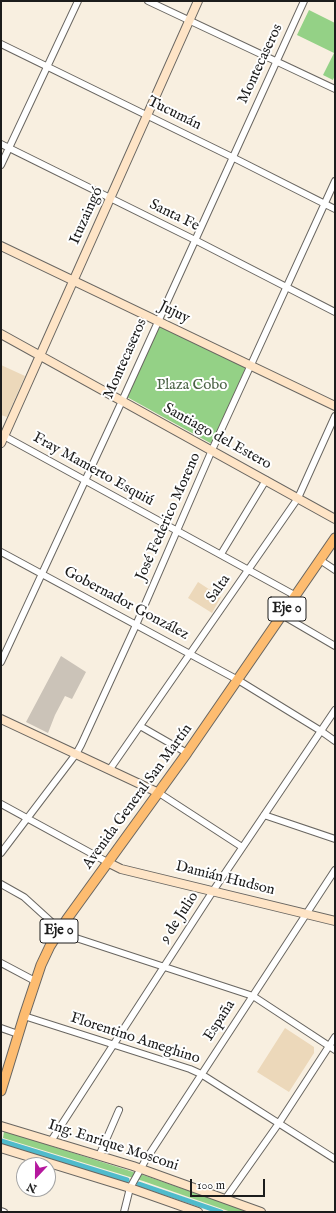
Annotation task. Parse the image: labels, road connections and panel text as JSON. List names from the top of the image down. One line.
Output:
{"streets":{"main road":["Eje 0","Avenida General San Martín"],"street":["Montecaseros","Tucumán","Ituzaingó","Santa Fe","Jujuy","Santiago del Estero","Fray Mamerto Esquiú","José Federico Moreno","Salta","Gobernador González","Damián Hudson","9 de Julio","España","Florentino Ameghino","Ing. Enrique Mosconi"]},"crossings":[["Montecaseros","Tucumán"],["Montecaseros","Santa Fe"],["Montecaseros","Jujuy"],["Montecaseros","Santiago del Estero"],["Montecaseros","Fray Mamerto Esquiú"],["Montecaseros","Gobernador González"],["Tucumán","Ituzaingó"],["Tucumán","José Federico Moreno"],["Ituzaingó","Santa Fe"],["Ituzaingó","Jujuy"],["Ituzaingó","Santiago del Estero"],["Ituzaingó","Fray Mamerto Esquiú"],["Santa Fe","José Federico Moreno"],["Jujuy","José Federico Moreno"],["Santiago del Estero","José Federico Moreno"],["Santiago del Estero","Salta"],["Fray Mamerto Esquiú","José Federico Moreno"],["Fray Mamerto Esquiú","Salta"],["Fray Mamerto Esquiú","Avenida General San Martín"],["José Federico Moreno","Gobernador González"],["Salta","Gobernador González"],["Gobernador González","Avenida General San Martín"],["Gobernador González","9 de Julio"],["Avenida General San Martín","Damián Hudson"],["Avenida General San Martín","Florentino Ameghino"],["Damián Hudson","9 de Julio"],["Damián Hudson","España"],["9 de Julio","Florentino Ameghino"],["9 de Julio","Ing. Enrique Mosconi"],["España","Florentino Ameghino"],["España","Ing. Enrique Mosconi"]],"parks":["Plaza Cobo"],"scale_bar":"100 m","north":"bottom"}
